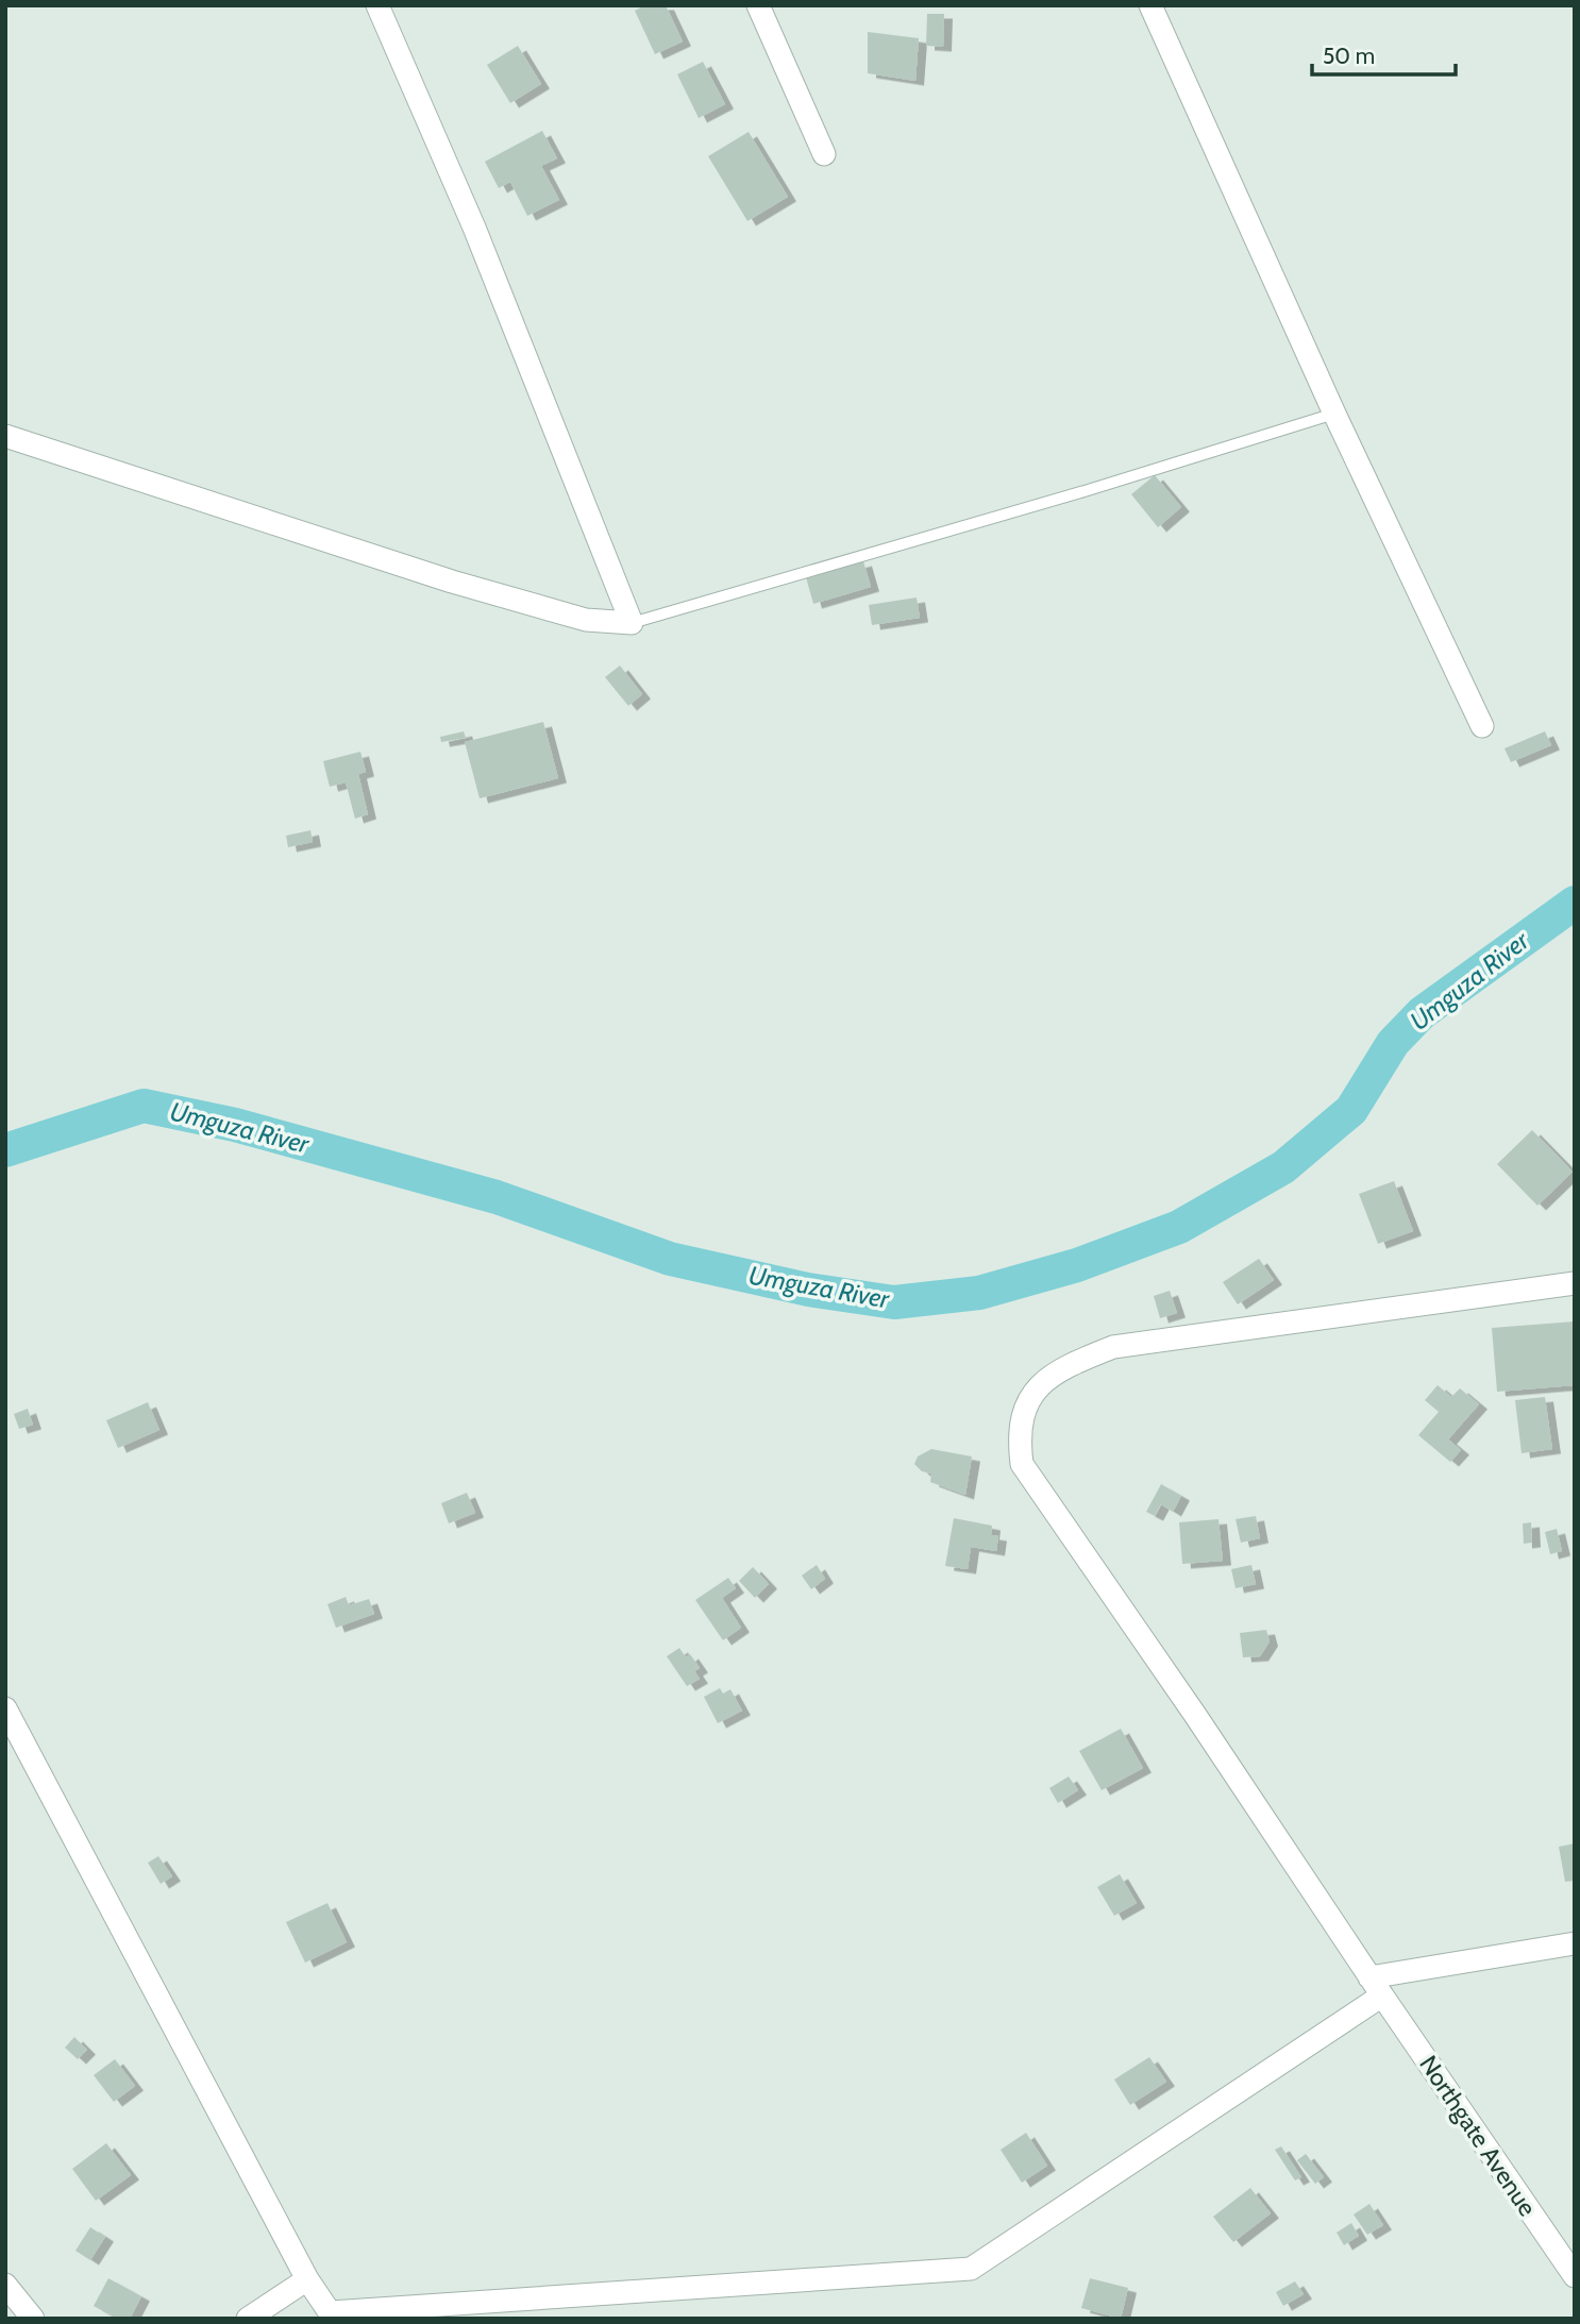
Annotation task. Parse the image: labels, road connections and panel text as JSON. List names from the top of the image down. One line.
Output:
{"streets":{"street":["Northgate Avenue"]},"water":["Umguza River"],"scale_bar":"50 m"}
